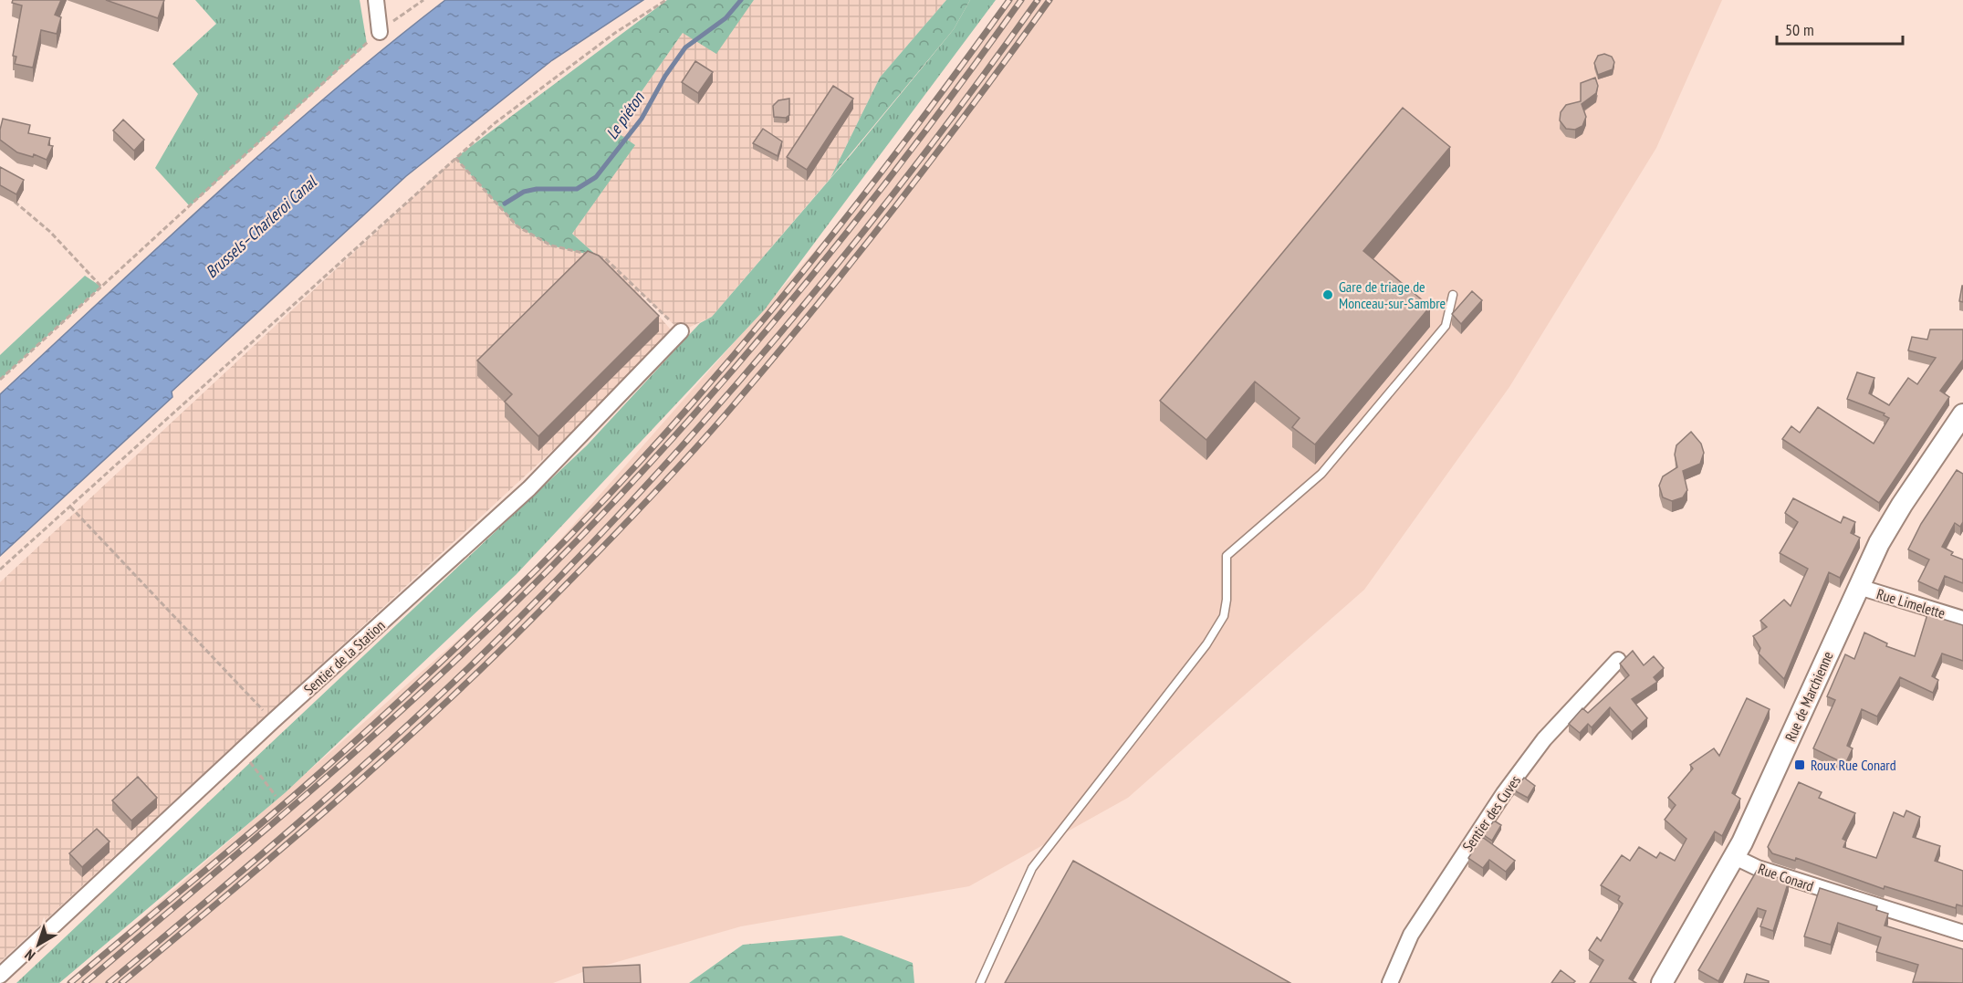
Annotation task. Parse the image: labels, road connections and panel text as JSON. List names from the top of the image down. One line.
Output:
{"streets":{"main road":["Rue de Marchienne"],"street":["Rue Limelette","Sentier de la Station","Sentier des Cuves","Rue Conard"]},"crossings":[["Rue Limelette","Rue de Marchienne"],["Rue de Marchienne","Rue Conard"]],"water":["Le piéton","Brussels–Charleroi Canal"],"places":{"other":["Gare de triage de Monceau-sur-Sambre"],"transit":["Roux Rue Conard"]},"scale_bar":"50 m","north":"bottom left"}
